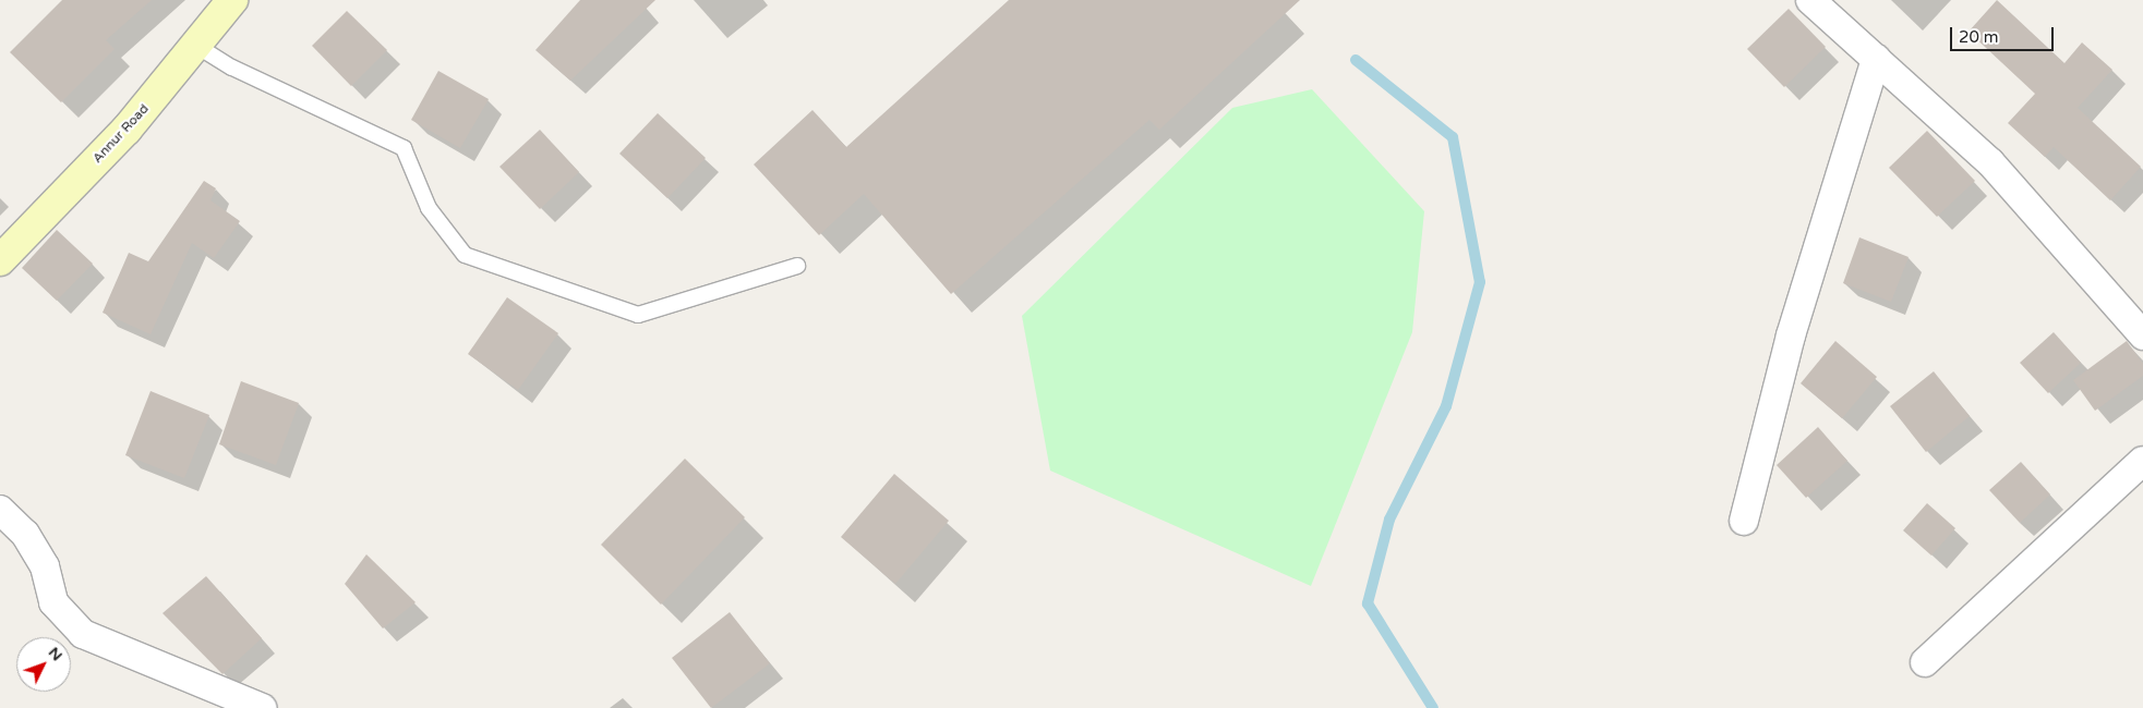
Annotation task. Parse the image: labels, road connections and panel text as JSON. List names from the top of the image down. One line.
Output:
{"streets":{"main road":["Annur Road"]},"scale_bar":"20 m","north":"top right"}
